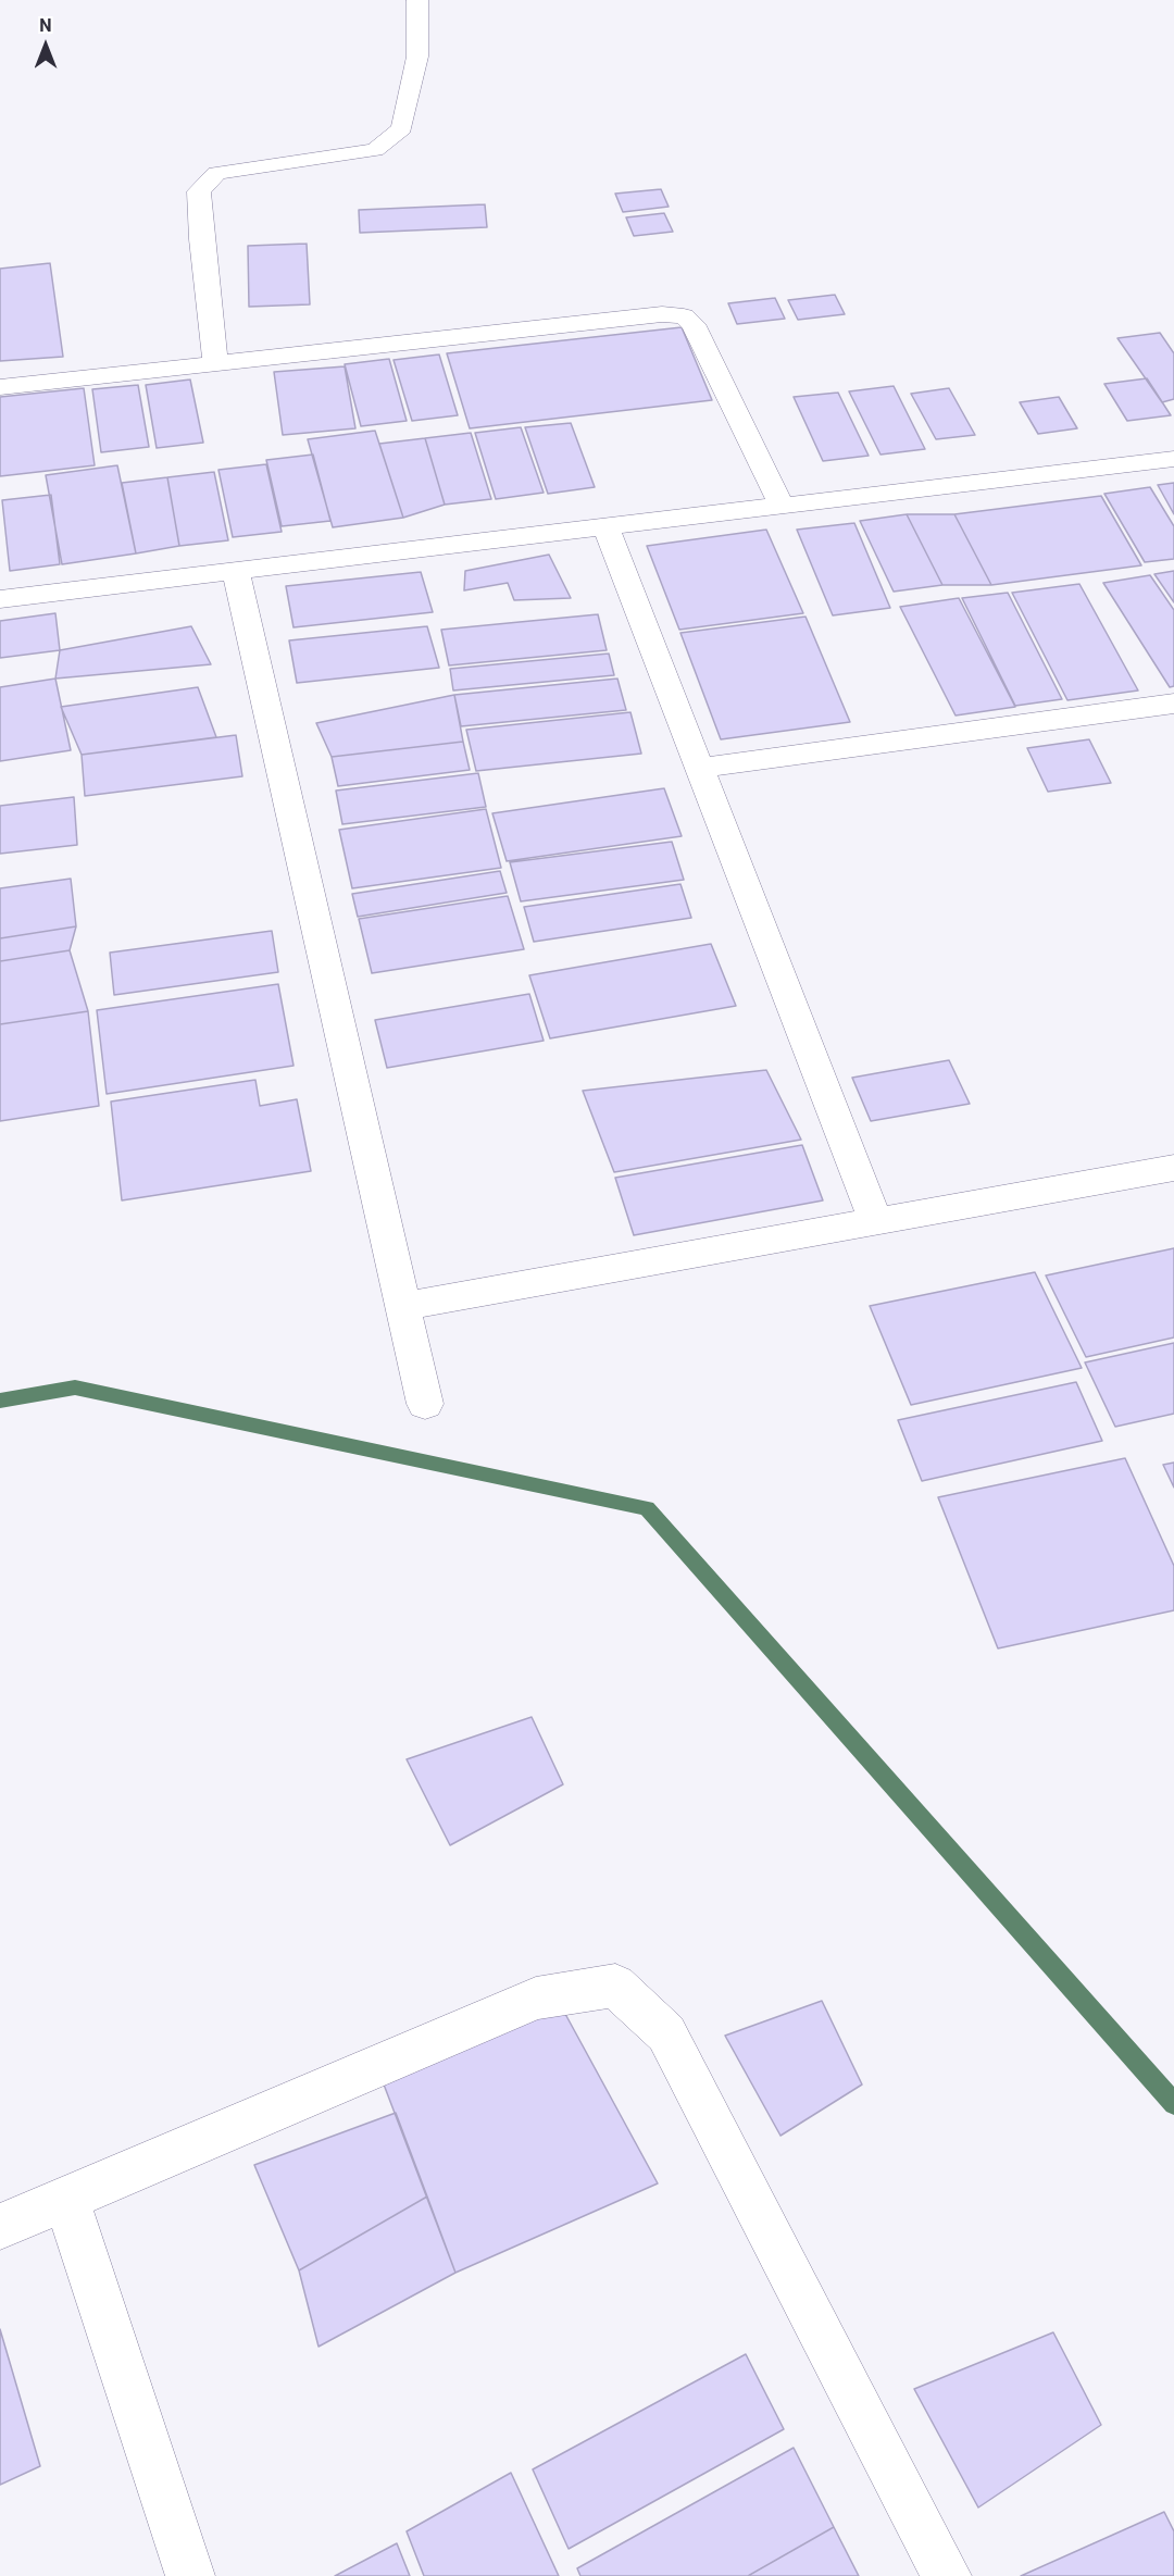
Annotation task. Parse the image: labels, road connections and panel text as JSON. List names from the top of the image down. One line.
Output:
{"north":"top"}
